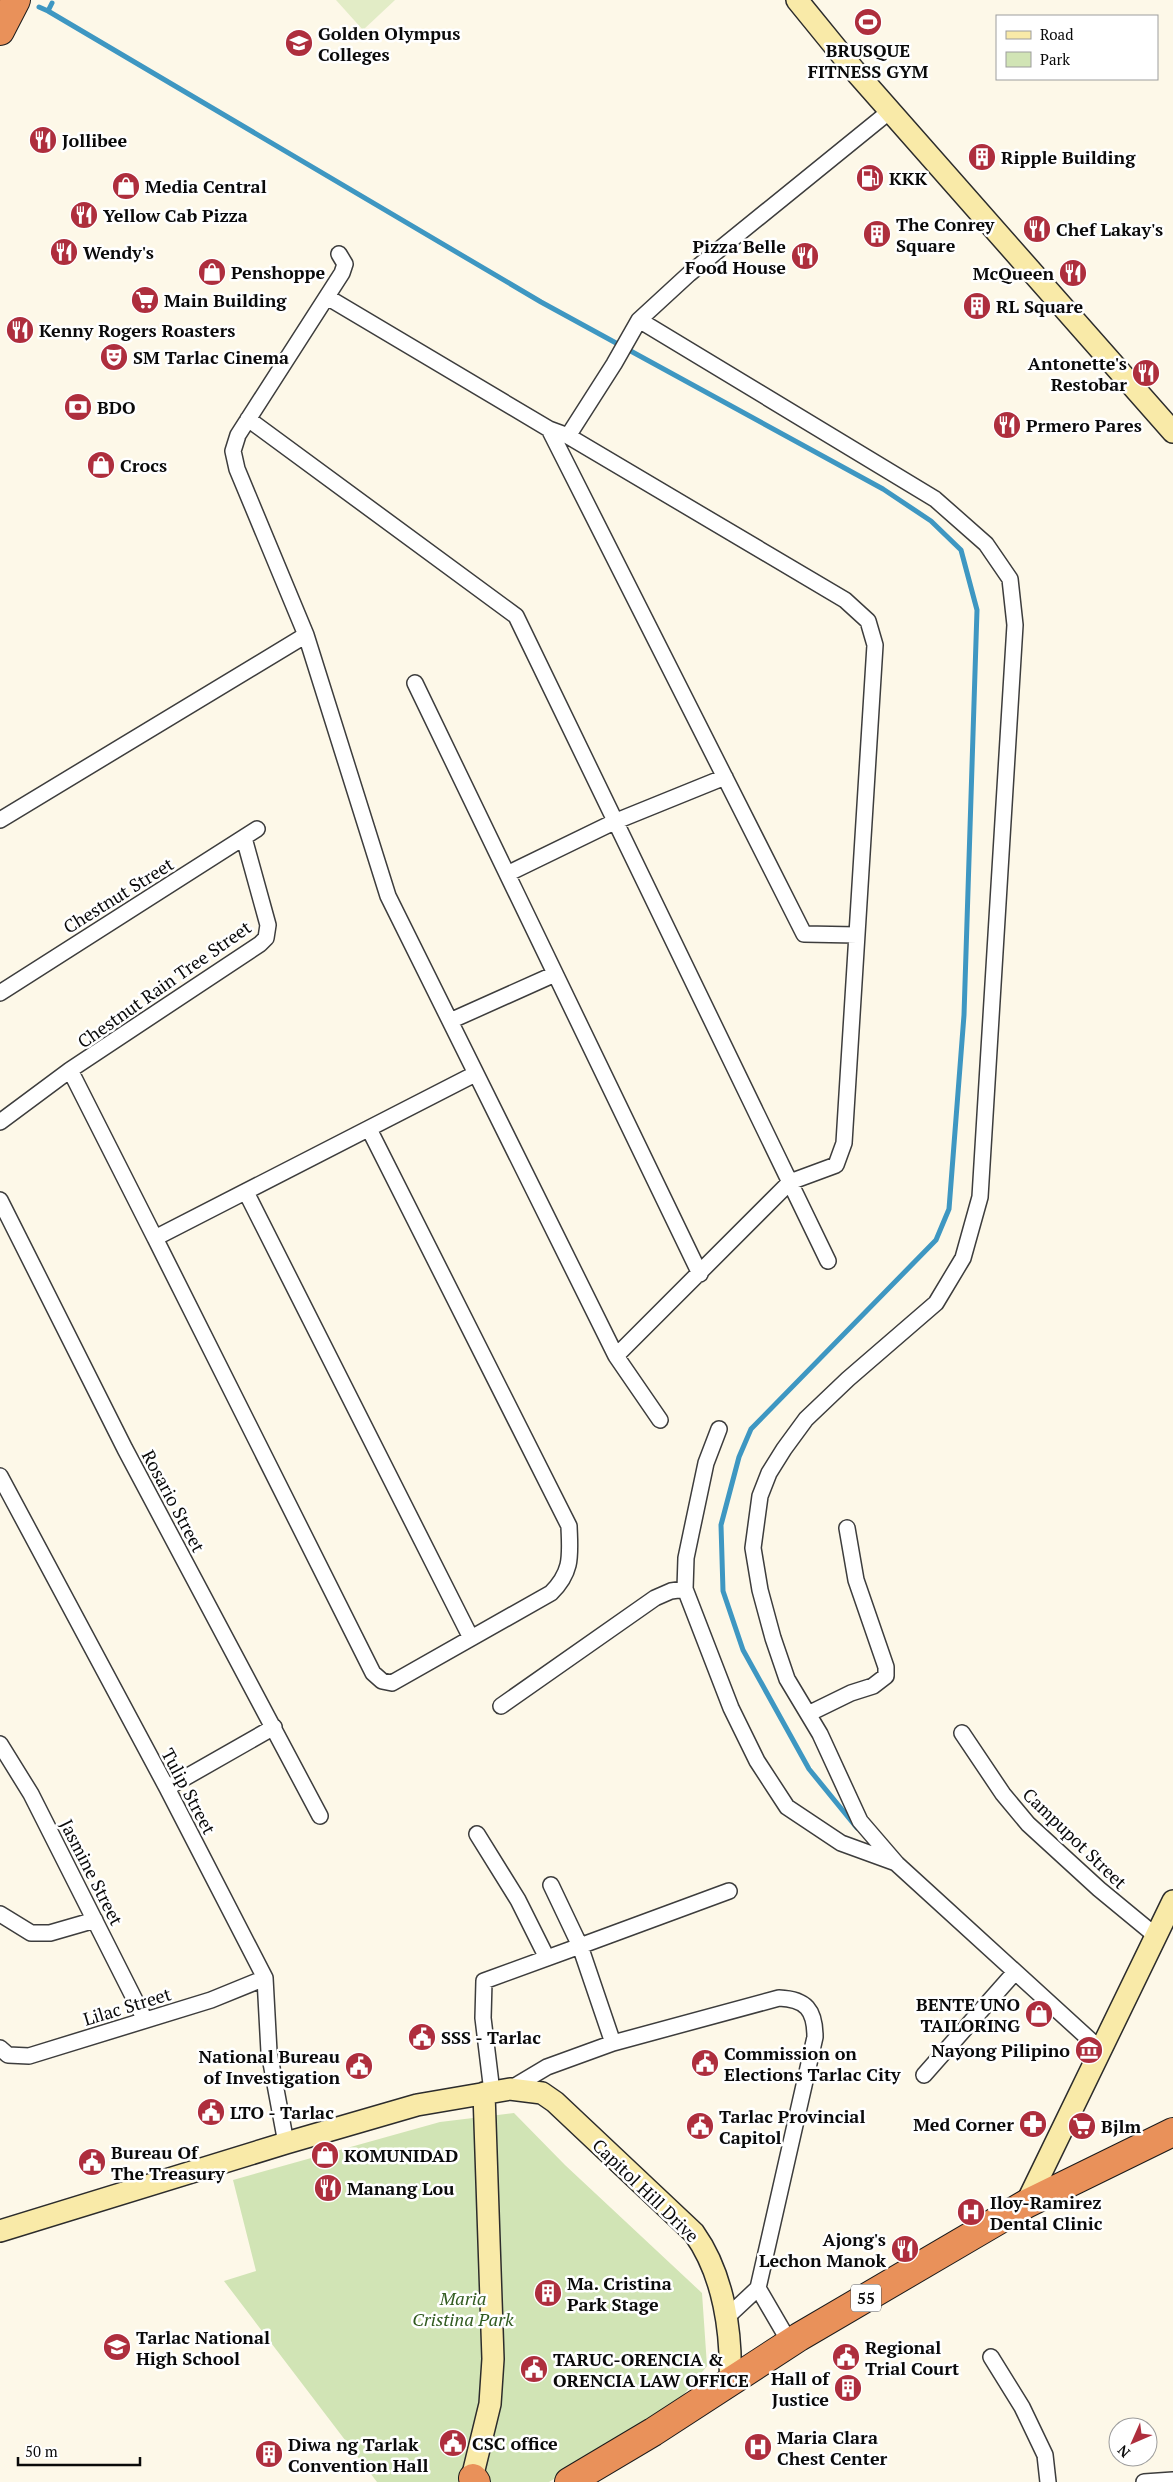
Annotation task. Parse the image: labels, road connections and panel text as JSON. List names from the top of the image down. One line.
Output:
{"streets":{"highway":["55"],"street":["Chestnut Street","Chestnut Rain Tree Street","Rosario Street","Tulip Street","Campupot Street","Jasmine Street","Lilac Street","Capitol Hill Drive"]},"crossings":[["Chestnut Street","Chestnut Rain Tree Street"],["Tulip Street","Lilac Street"],["Tulip Street","Capitol Hill Drive"],["Jasmine Street","Lilac Street"],["Capitol Hill Drive","55"]],"parks":["Maria Cristina Park"],"places":{"sports":["BRUSQUE FITNESS GYM"],"school or university":["Golden Olympus Colleges","Tarlac National High School"],"restaurant":["Jollibee","Yellow Cab Pizza","Chef Lakay's","Wendy's","Pizza Belle Food House","McQueen","Kenny Rogers Roasters","Antonette's Restobar","Prmero Pares","Manang Lou","Ajong's Lechon Manok"],"building":["Ripple Building","The Conrey Square","RL Square","Ma. Cristina Park Stage","Hall of Justice","Diwa ng Tarlak Convention Hall"],"fuel station":["KKK"],"shop":["Media Central","Penshoppe","Crocs","BENTE UNO TAILORING","KOMUNIDAD"],"supermarket":["Main Building","Bjlm"],"theatre":["SM Tarlac Cinema"],"bank":["BDO"],"public building":["SSS - Tarlac","Commission on Elections Tarlac City","National Bureau of Investigation","LTO - Tarlac","Tarlac Provincial Capitol","Bureau Of The Treasury","Regional Trial Court","TARUC-ORENCIA & ORENCIA LAW OFFICE","CSC office"],"museum":["Nayong Pilipino"],"pharmacy":["Med Corner"],"hospital":["Iloy-Ramirez Dental Clinic","Maria Clara Chest Center"]},"legend":["Road","Park"],"scale_bar":"50 m","north":"bottom left"}
